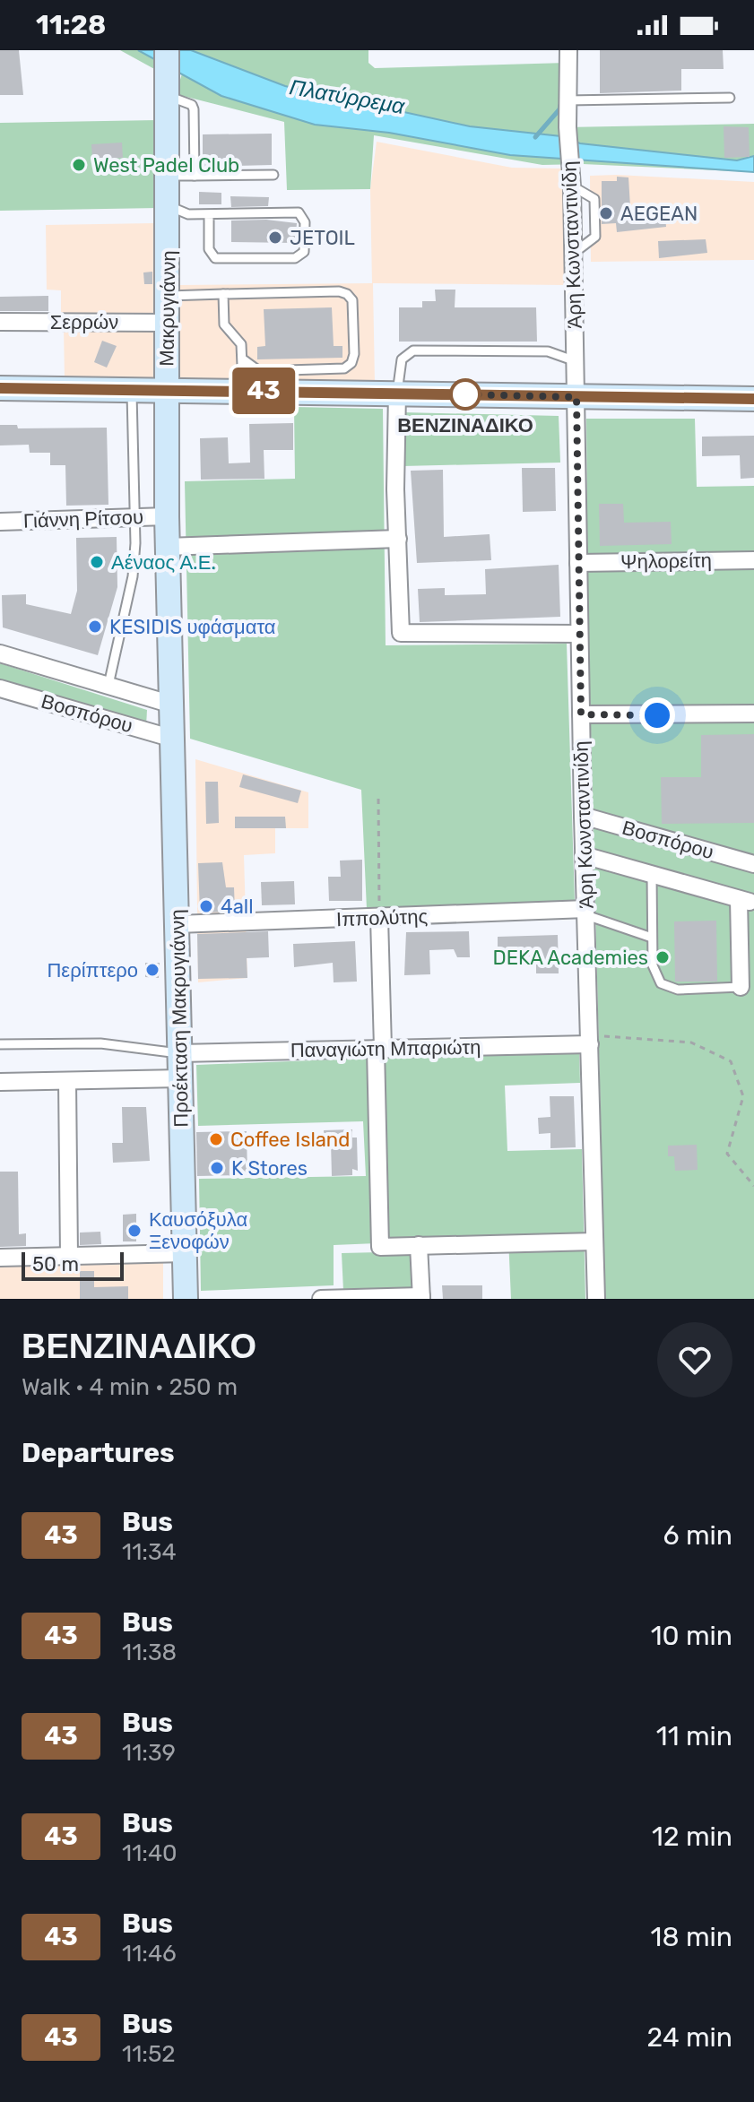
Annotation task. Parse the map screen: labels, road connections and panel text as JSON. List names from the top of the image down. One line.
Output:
{"streets":{"main road":["Μακρυγιάννη","Προέκταση Μακρυγιάννη"],"street":["Άρη Κωνσταντινίδη","Σερρών","Γιάννη Ρίτσου","Ψηλορείτη","Βοσπόρου","Ιππολύτης","Παναγιώτη Μπαριώτη"]},"crossings":[["Άρη Κωνσταντινίδη","Ψηλορείτη"],["Άρη Κωνσταντινίδη","Βοσπόρου"],["Άρη Κωνσταντινίδη","Ιππολύτης"],["Άρη Κωνσταντινίδη","Παναγιώτη Μπαριώτη"],["Μακρυγιάννη","Σερρών"],["Μακρυγιάννη","Γιάννη Ρίτσου"],["Μακρυγιάννη","Βοσπόρου"],["Μακρυγιάννη","Προέκταση Μακρυγιάννη"],["Βοσπόρου","Προέκταση Μακρυγιάννη"],["Ιππολύτης","Προέκταση Μακρυγιάννη"],["Προέκταση Μακρυγιάννη","Παναγιώτη Μπαριώτη"]],"water":["Πλατύρρεμα"],"places":["West Padel Club","AEGEAN","JETOIL","ΒΕΝΖΙΝΑΔΙΚΟ","Αέναος Α.Ε.","KESIDIS υφάσματα","4all","DEKA Academies","Περίπτερο","Coffee Island","K Stores","Καυσόξυλα Ξενοφών"],"lines":["bus line 43"],"scale_bar":"50 m","page":{"status":"11:28","on_map":"43","scale":"50 m","heading":[["ΒΕΝΖΙΝΑΔΙΚΟ","Walk · 4 min · 250 m"],"Departures"],"list":[{"mark":"43","name":"Bus","note":"11:34","value":"6 min"},{"mark":"43","name":"Bus","note":"11:38","value":"10 min"},{"mark":"43","name":"Bus","note":"11:39","value":"11 min"},{"mark":"43","name":"Bus","note":"11:40","value":"12 min"},{"mark":"43","name":"Bus","note":"11:46","value":"18 min"},{"mark":"43","name":"Bus","note":"11:52","value":"24 min"}]}}
